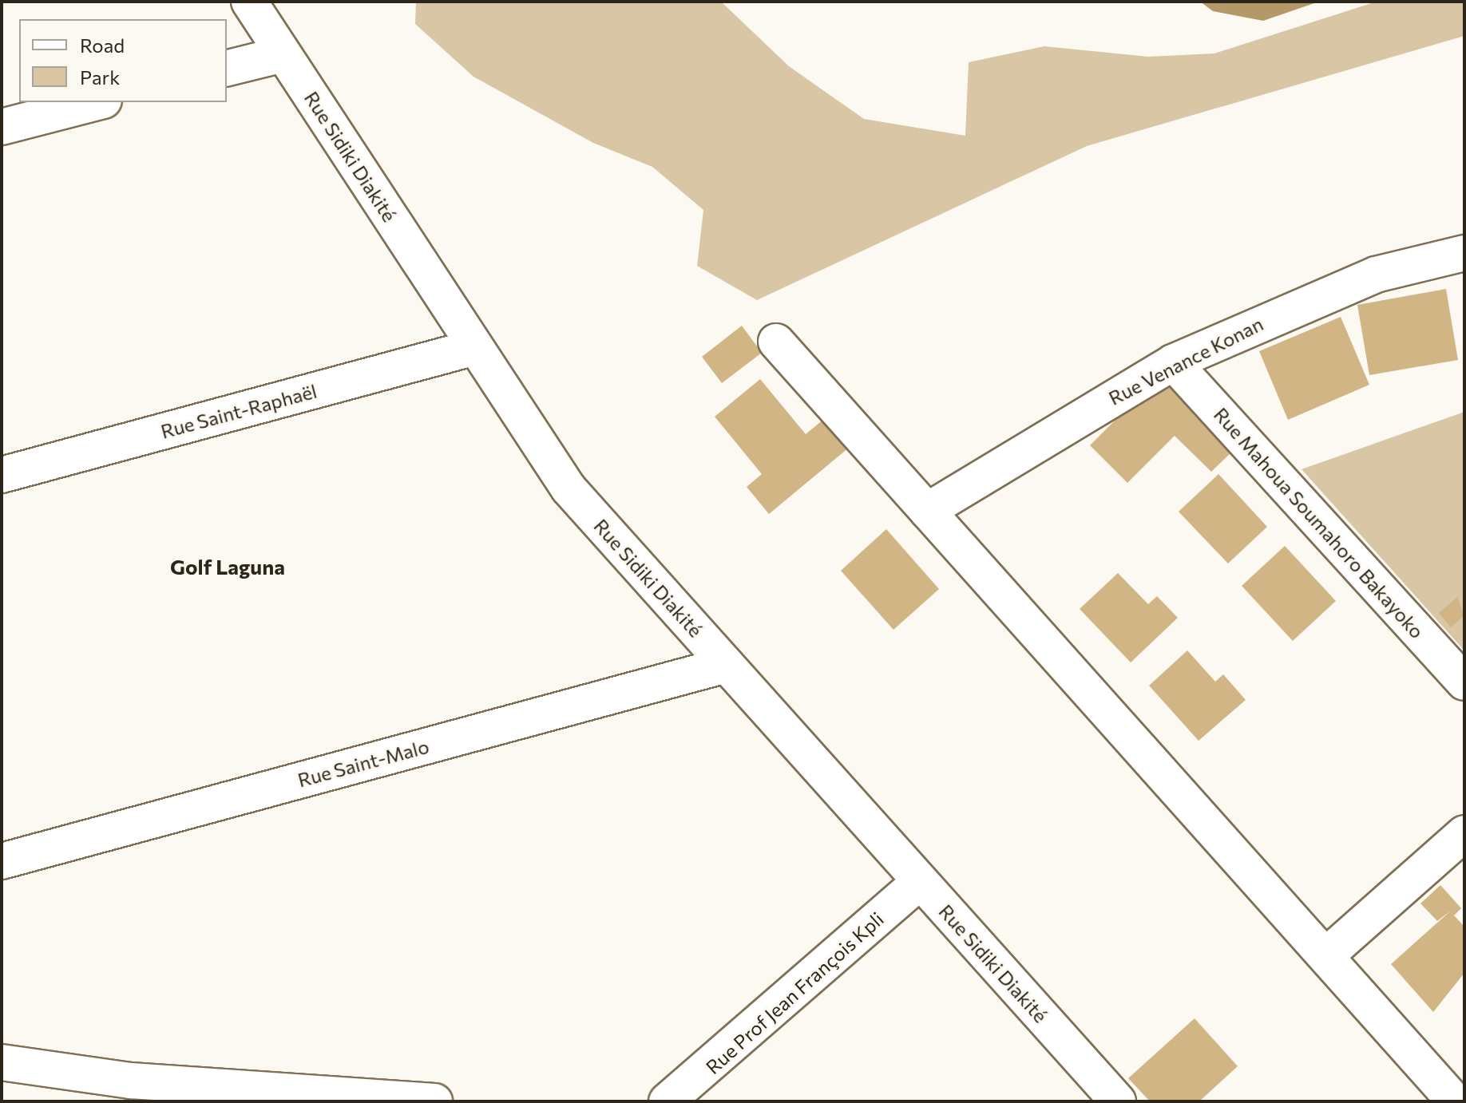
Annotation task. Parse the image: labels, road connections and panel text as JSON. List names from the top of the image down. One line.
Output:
{"streets":{"street":["Rue Sidiki Diakité","Rue Venance Konan","Rue Saint-Raphaël","Rue Mahoua Soumahoro Bakayoko","Rue Saint-Malo","Rue Prof Jean François Kpli"]},"crossings":[["Rue Sidiki Diakité","Rue Saint-Raphaël"],["Rue Sidiki Diakité","Rue Saint-Malo"],["Rue Sidiki Diakité","Rue Prof Jean François Kpli"],["Rue Venance Konan","Rue Mahoua Soumahoro Bakayoko"]],"districts":["Golf Laguna"],"legend":["Road","Park"]}
